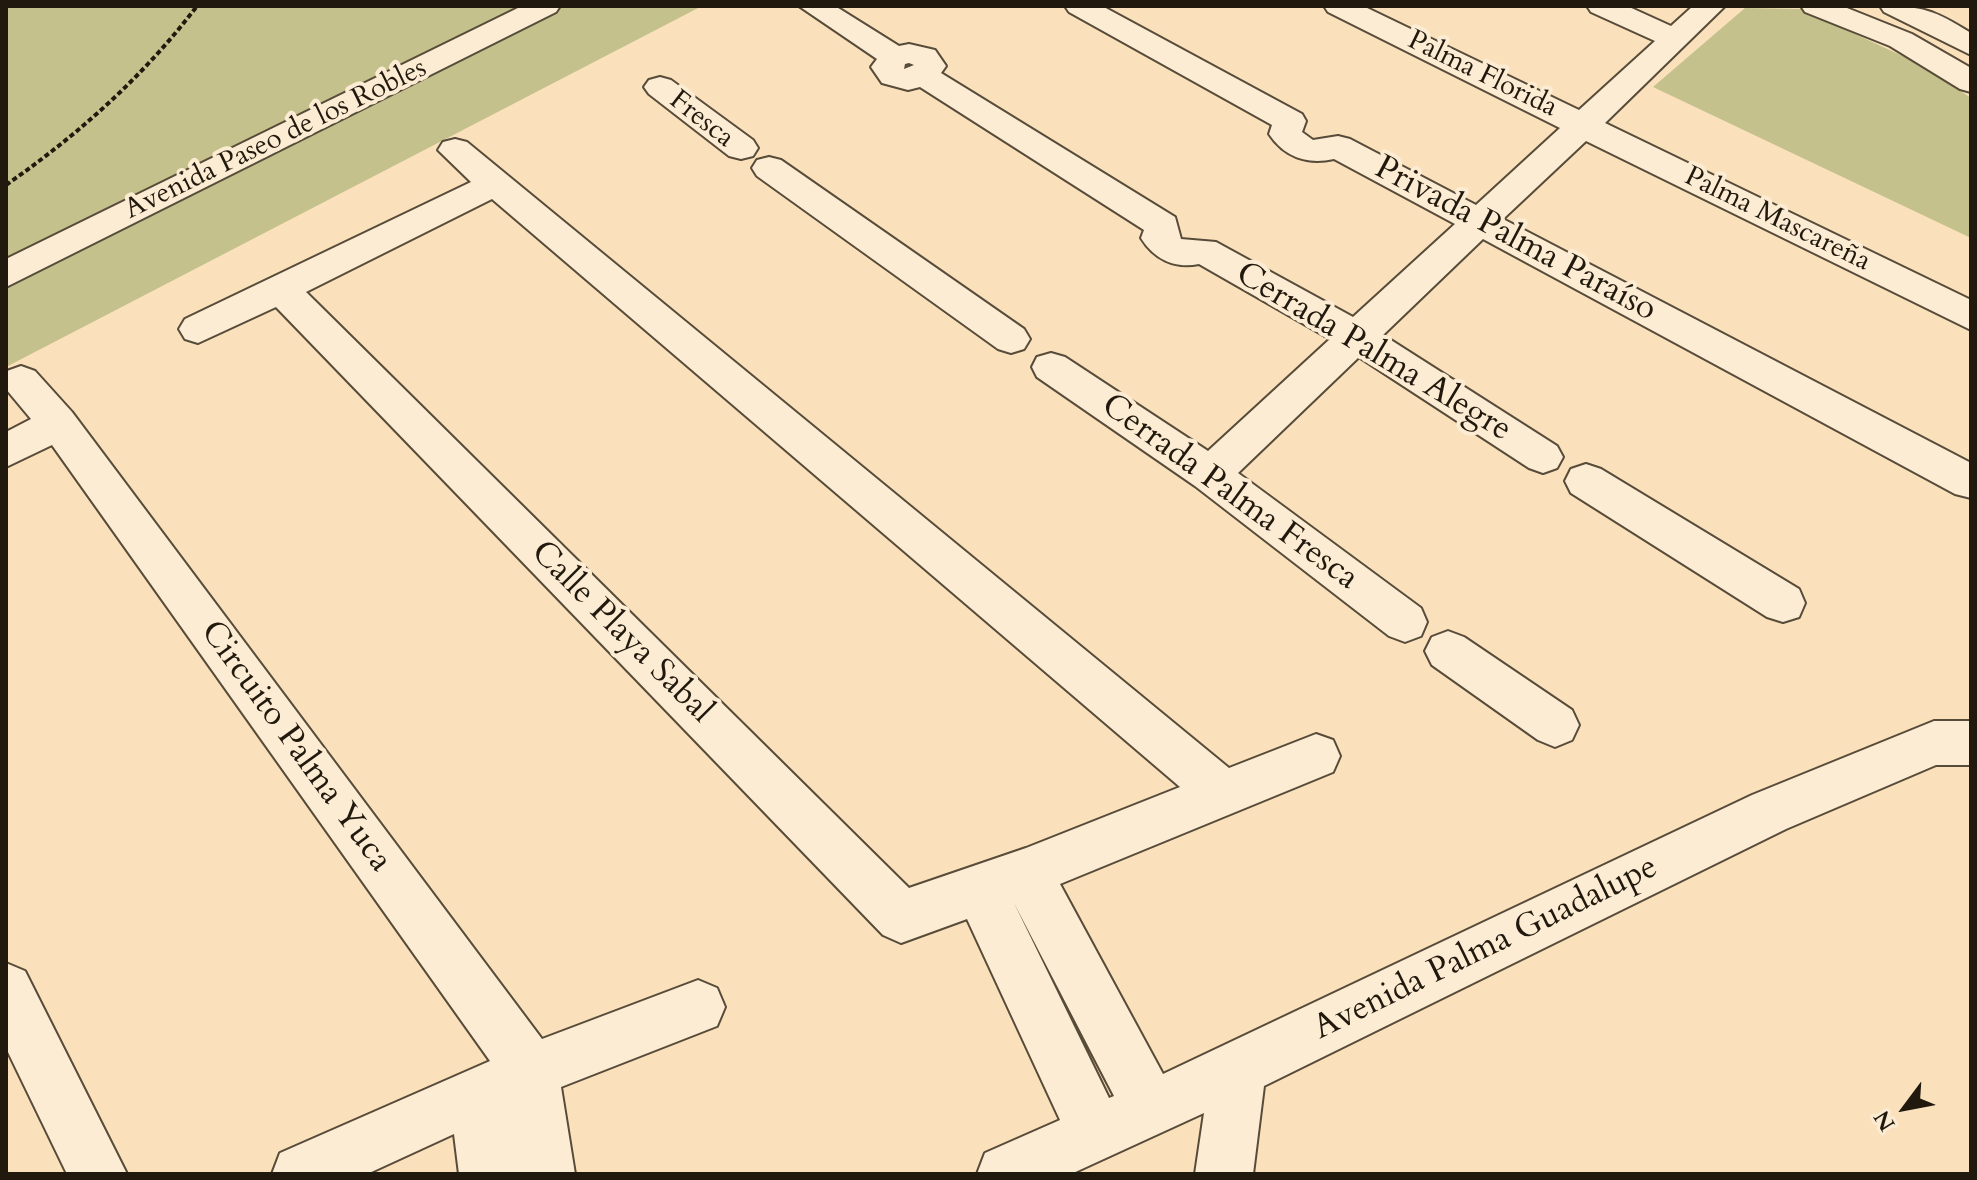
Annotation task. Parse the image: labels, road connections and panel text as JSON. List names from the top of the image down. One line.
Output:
{"streets":{"street":["Palma Florida","Fresca","Avenida Paseo de los Robles","Palma Mascareña","Privada Palma Paraíso","Cerrada Palma Alegre","Cerrada Palma Fresca","Calle Playa Sabal","Circuito Palma Yuca","Avenida Palma Guadalupe"]},"crossings":[["Palma Florida","Palma Mascareña"],["Fresca","Cerrada Palma Fresca"]],"north":"bottom left"}
